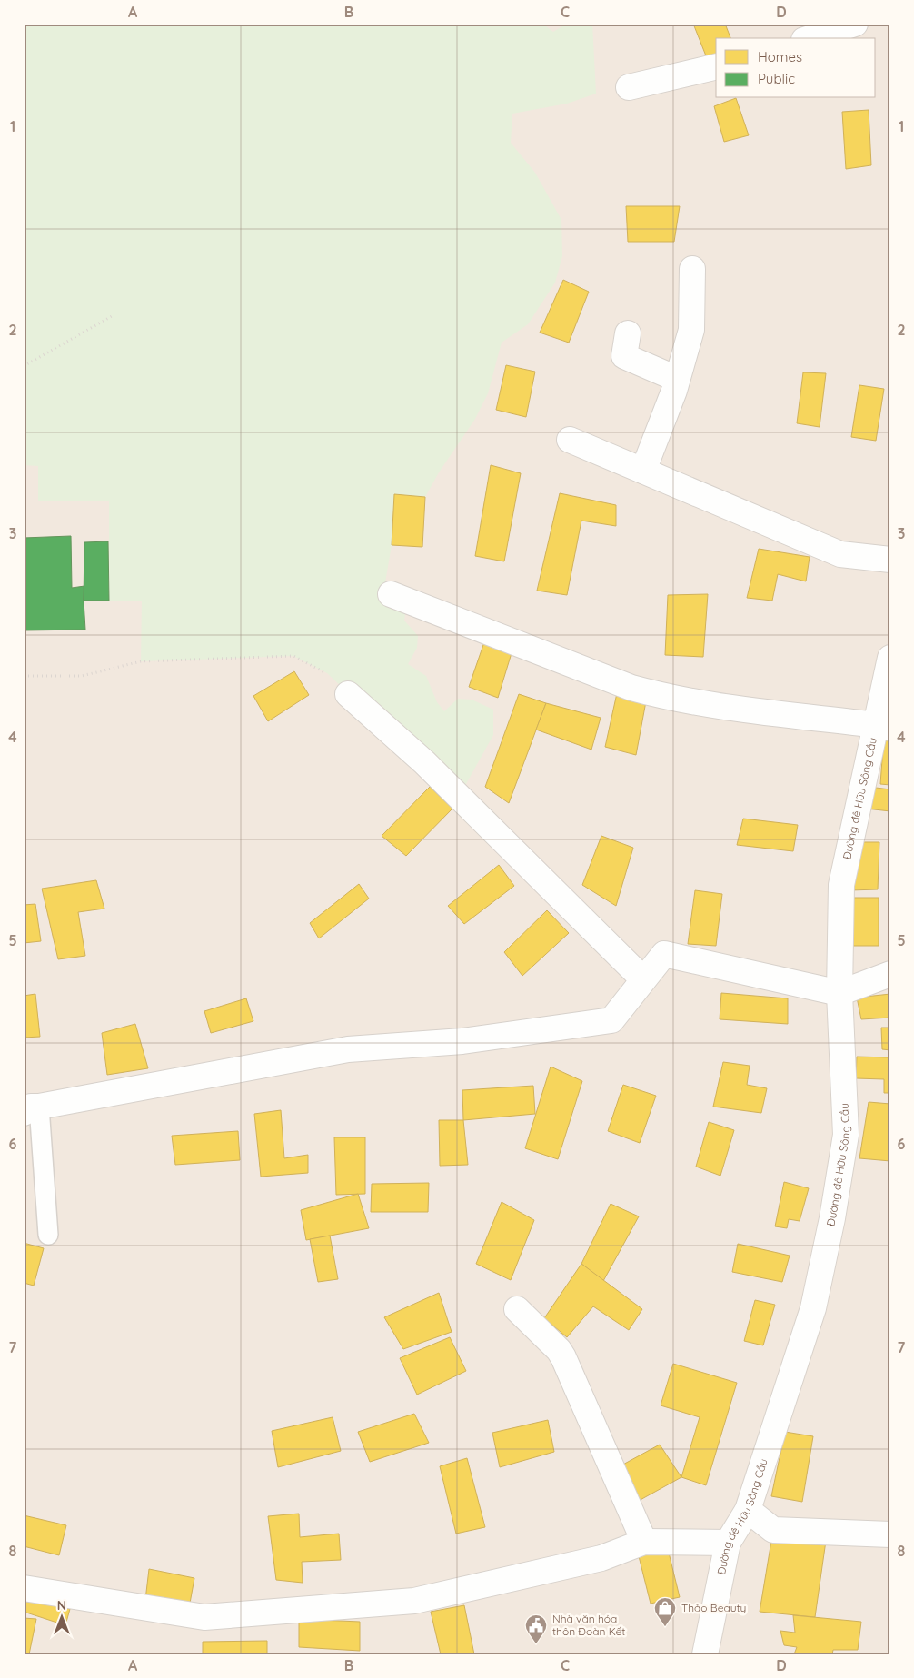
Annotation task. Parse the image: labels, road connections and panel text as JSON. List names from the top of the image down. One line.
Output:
{"streets":{"street":["Đường đê Hữu Sông Cầu"]},"places":{"shop":["Thảo Beauty"],"public building":["Nhà văn hóa thôn Đoàn Kết"]},"legend":["Homes","Public"],"north":"top","grid":{"columns":["A","B","C","D"],"rows":["1","2","3","4","5","6","7","8"]}}
